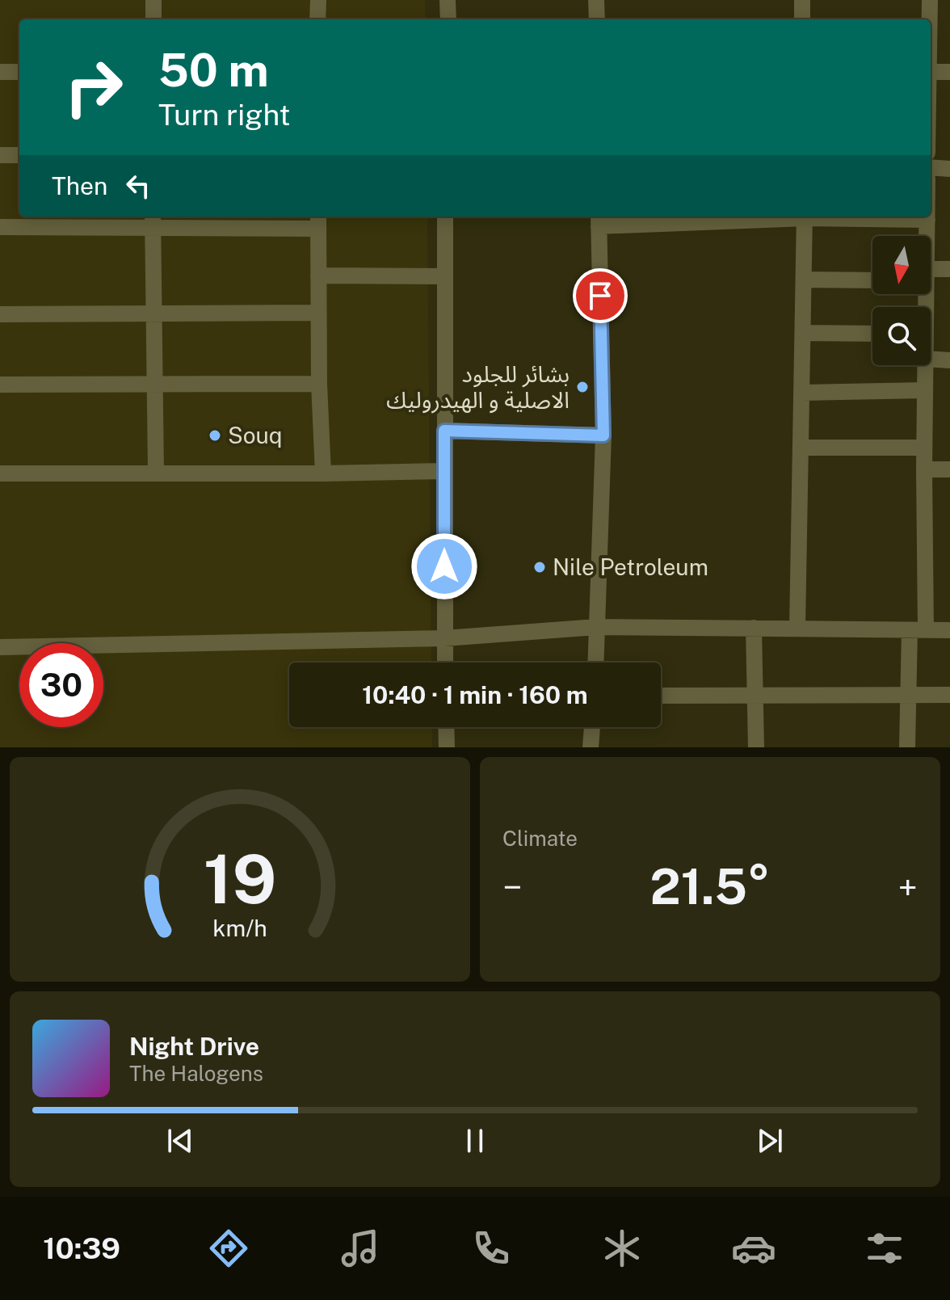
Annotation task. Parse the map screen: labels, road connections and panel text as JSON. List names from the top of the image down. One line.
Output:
{"places":["بشائر للجلود الاصلية و الهيدروليك","Souq","Nile Petroleum"],"north":"bottom","page":{"turn":["50 m","Turn right"],"then":"Then","limit":"30","trip":"10:40 · 1 min · 160 m","tile":"Climate","heat":["−","21.5°","+"],"song":["Night Drive","The Halogens"],"tabs":"10:39","gauge":["19","km/h"]}}
